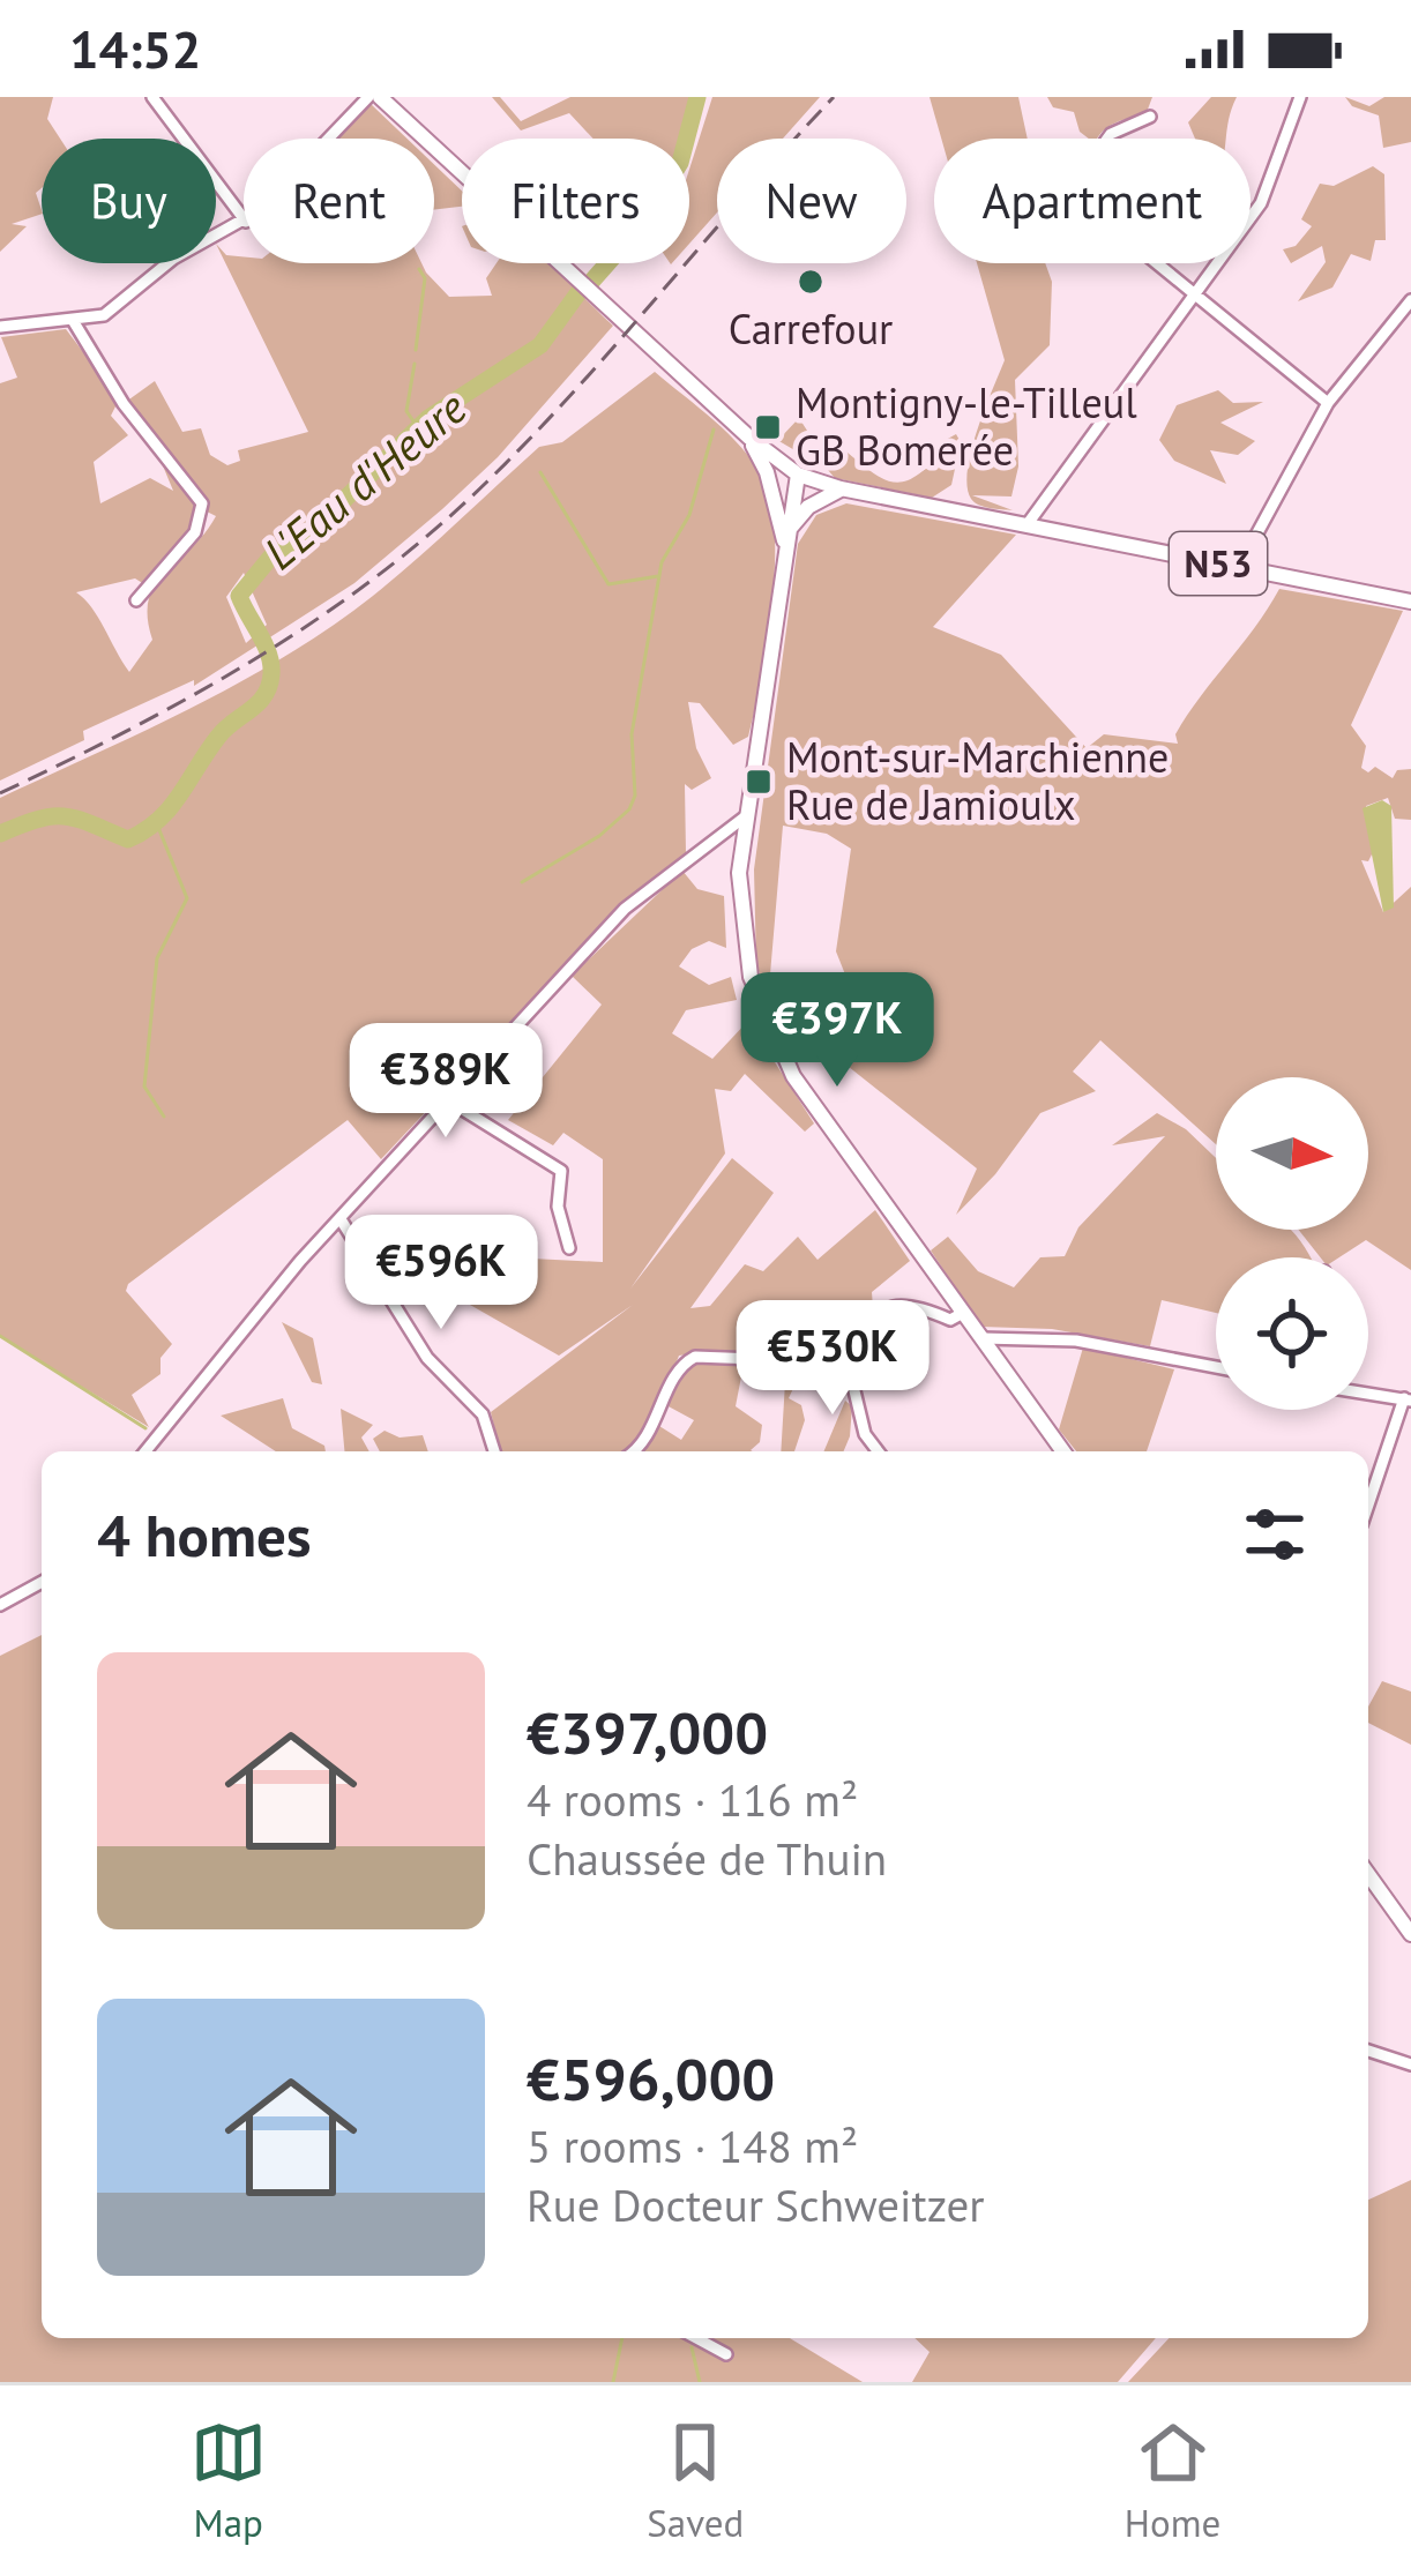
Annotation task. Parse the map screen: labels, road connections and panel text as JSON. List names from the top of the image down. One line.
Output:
{"streets":{"main road":["N53"]},"water":["L'Eau d'Heure"],"places":{"other":["Carrefour"],"transit":["Montigny-le-Tilleul GB Bomerée","Mont-sur-Marchienne Rue de Jamioulx"]},"north":"right","page":{"status":"14:52","chip":["Buy","Rent","Filters","New","Apartment"],"price":["€397K","€389K","€596K","€530K"],"heading":"4 homes","list":[{"name":"€397,000","note":"4 rooms · 116 m² · Chaussée de Thuin"},{"name":"€596,000","note":"5 rooms · 148 m² · Rue Docteur Schweitzer"}],"tabs":["Map","Saved","Home"]}}
